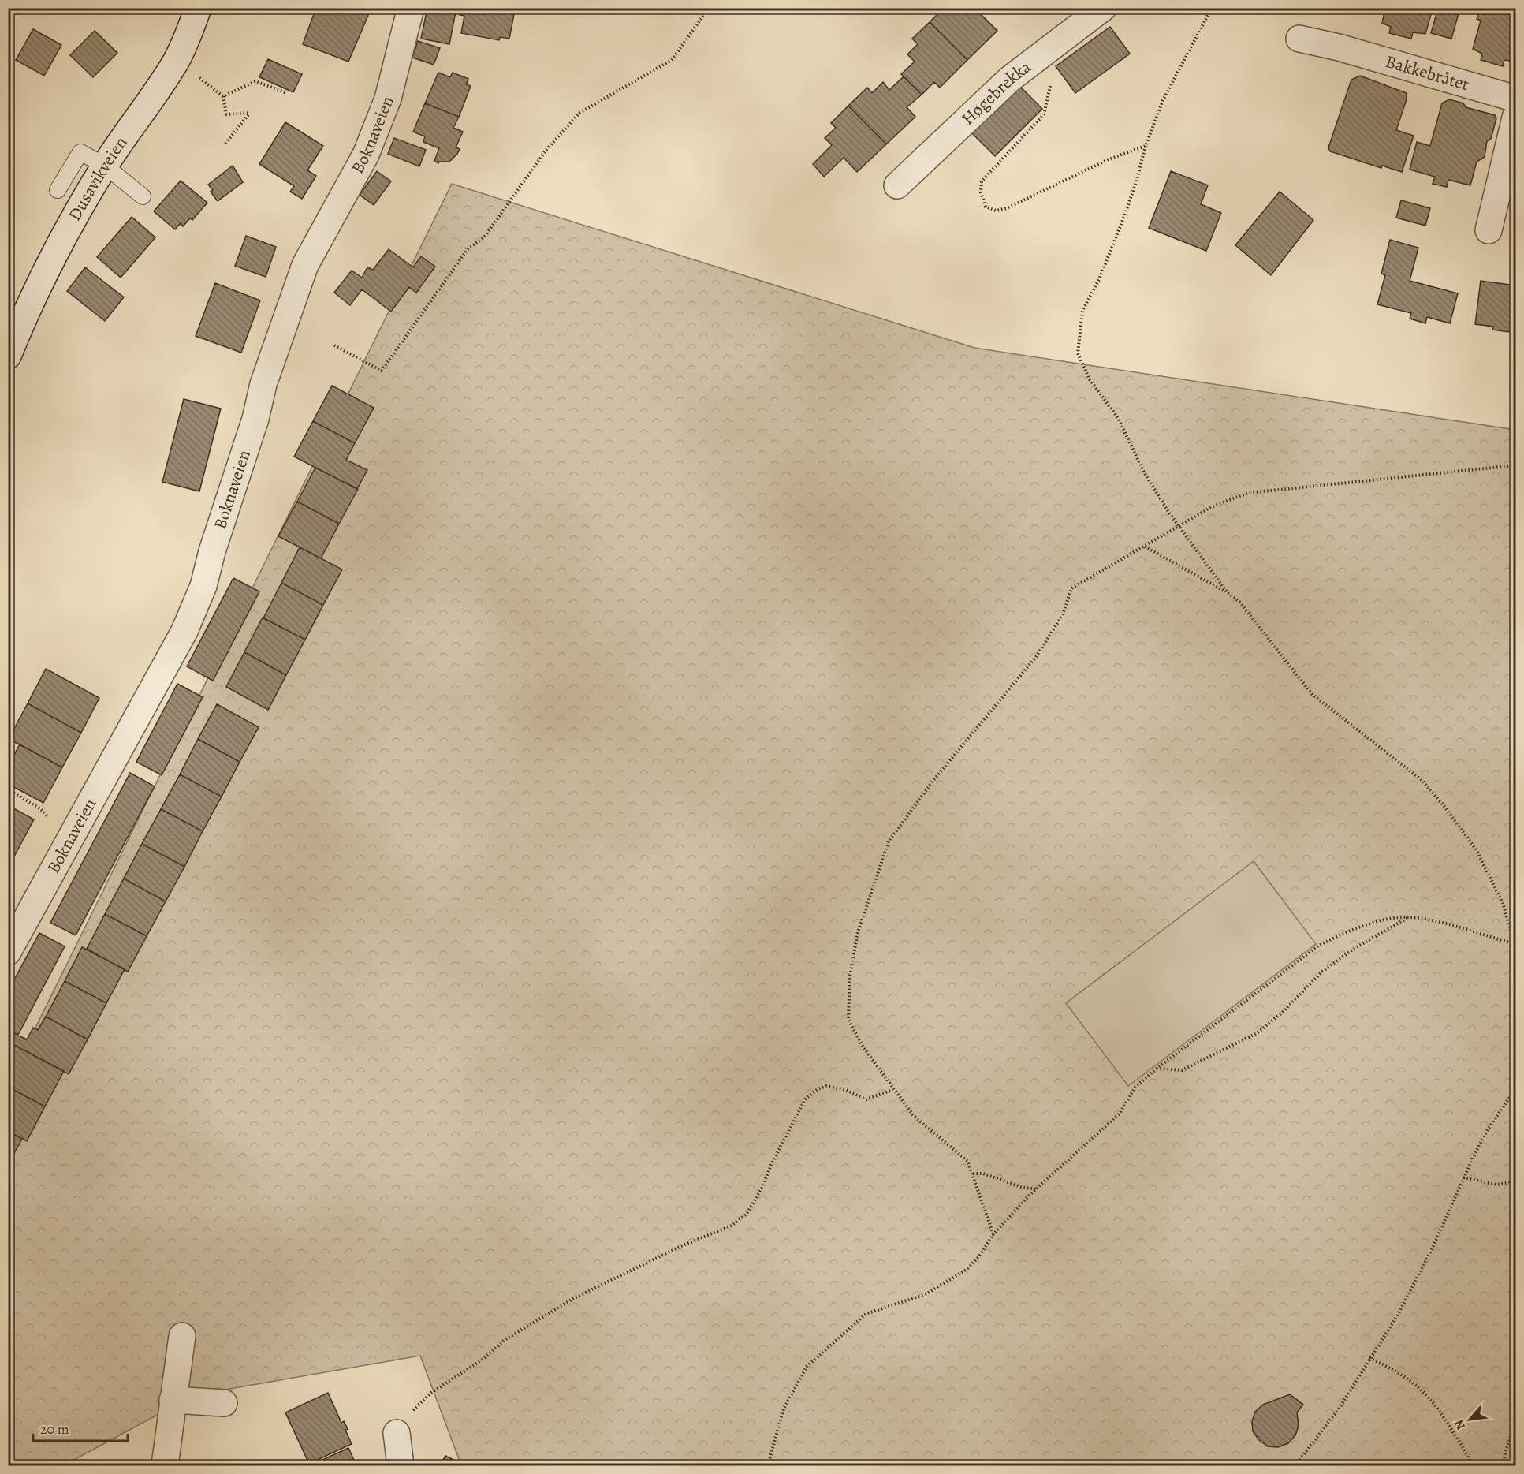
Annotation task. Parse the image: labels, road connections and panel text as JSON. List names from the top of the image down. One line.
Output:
{"streets":{"street":["Bakkebråtet","Høgebrekka","Boknaveien","Dusavikveien"]},"scale_bar":"20 m","north":"bottom left"}
